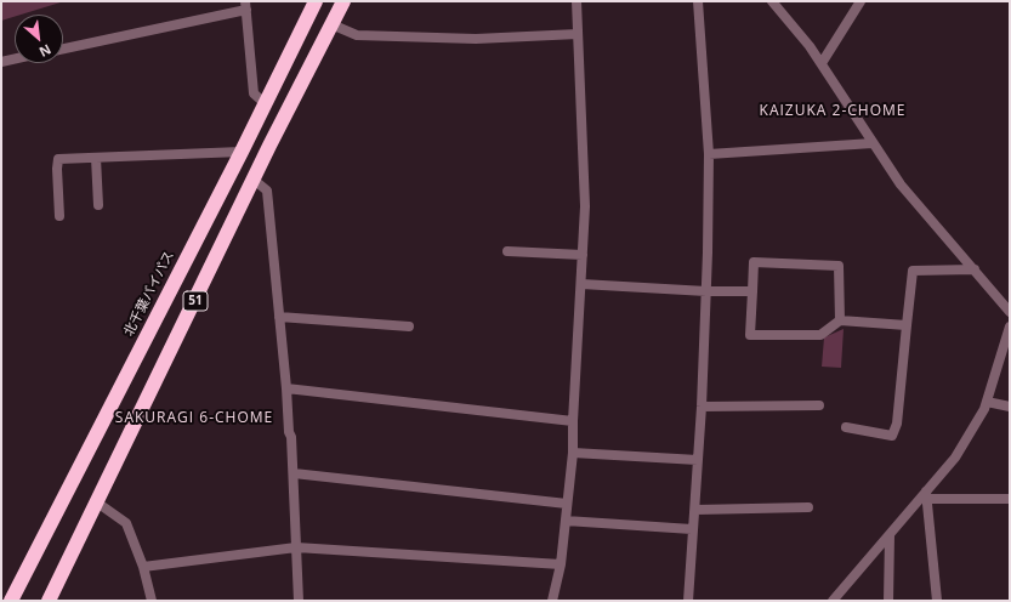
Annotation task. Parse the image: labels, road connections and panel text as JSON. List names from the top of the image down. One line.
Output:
{"streets":{"highway":["北千葉バイパス","51"]},"districts":["KAIZUKA 2-CHOME","SAKURAGI 6-CHOME"],"north":"bottom right"}
